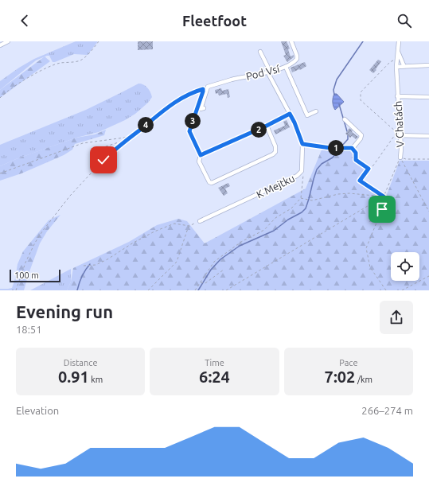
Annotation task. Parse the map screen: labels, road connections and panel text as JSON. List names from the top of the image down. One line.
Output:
{"streets":{"street":["Pod Vsí","V Chatách","K Mejtku"]},"crossings":[["Pod Vsí","K Mejtku"]],"scale_bar":"100 m","page":{"header":"Fleetfoot","pins":["3","4","2","1"],"scale":"100 m","heading":["Evening run","18:51"],"stats":[["Distance","0.91 km"],["Time","6:24"],["Pace","7:02 /km"]],"chart":["Elevation","266–274 m"]}}
